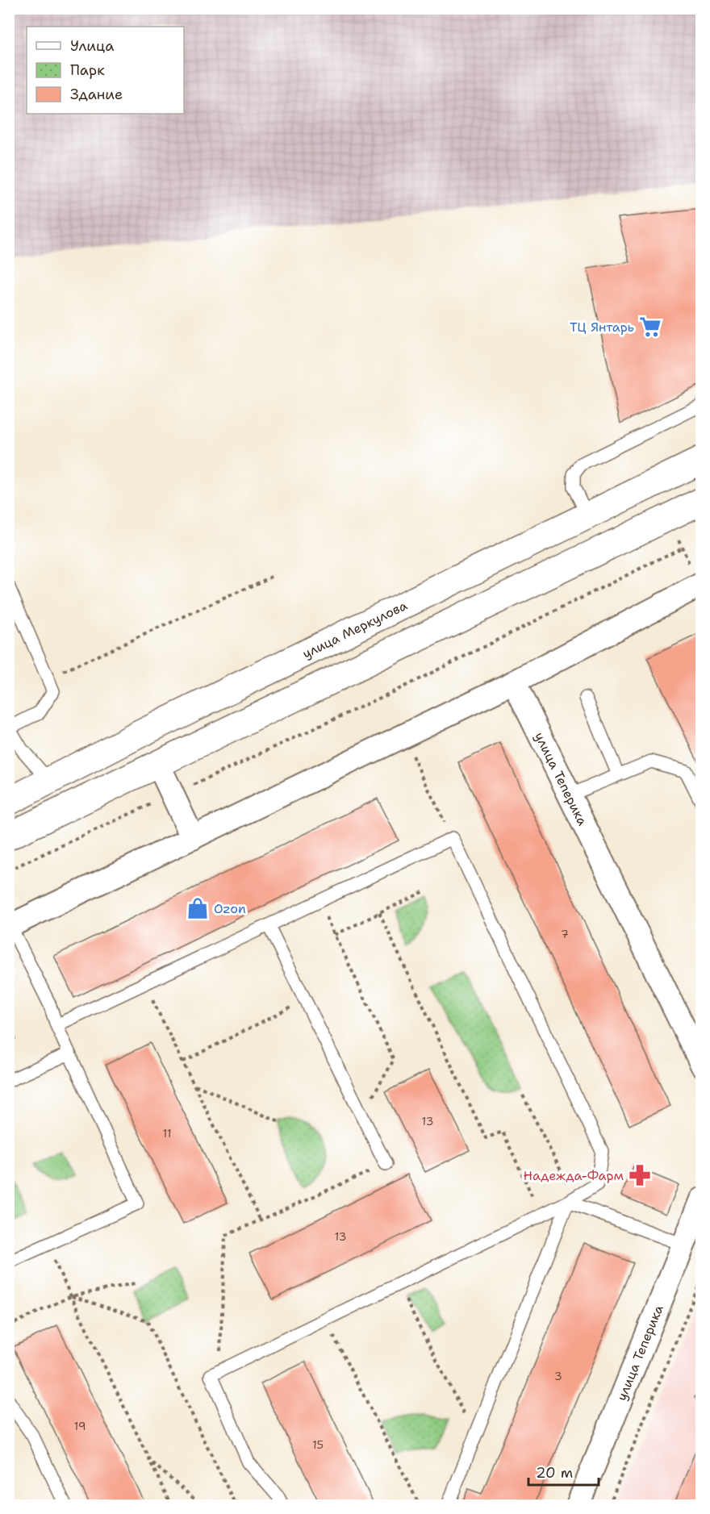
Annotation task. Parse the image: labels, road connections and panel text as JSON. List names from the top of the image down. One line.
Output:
{"streets":{"street":["улица Меркулова","улица Теперика"]},"places":{"supermarket":["ТЦ Янтарь"],"shop":["Ozon"],"pharmacy":["Надежда-Фарм"]},"house_numbers":["7","13","11","13","3","19","15"],"legend":["Улица","Парк","Здание"],"scale_bar":"20 m"}
